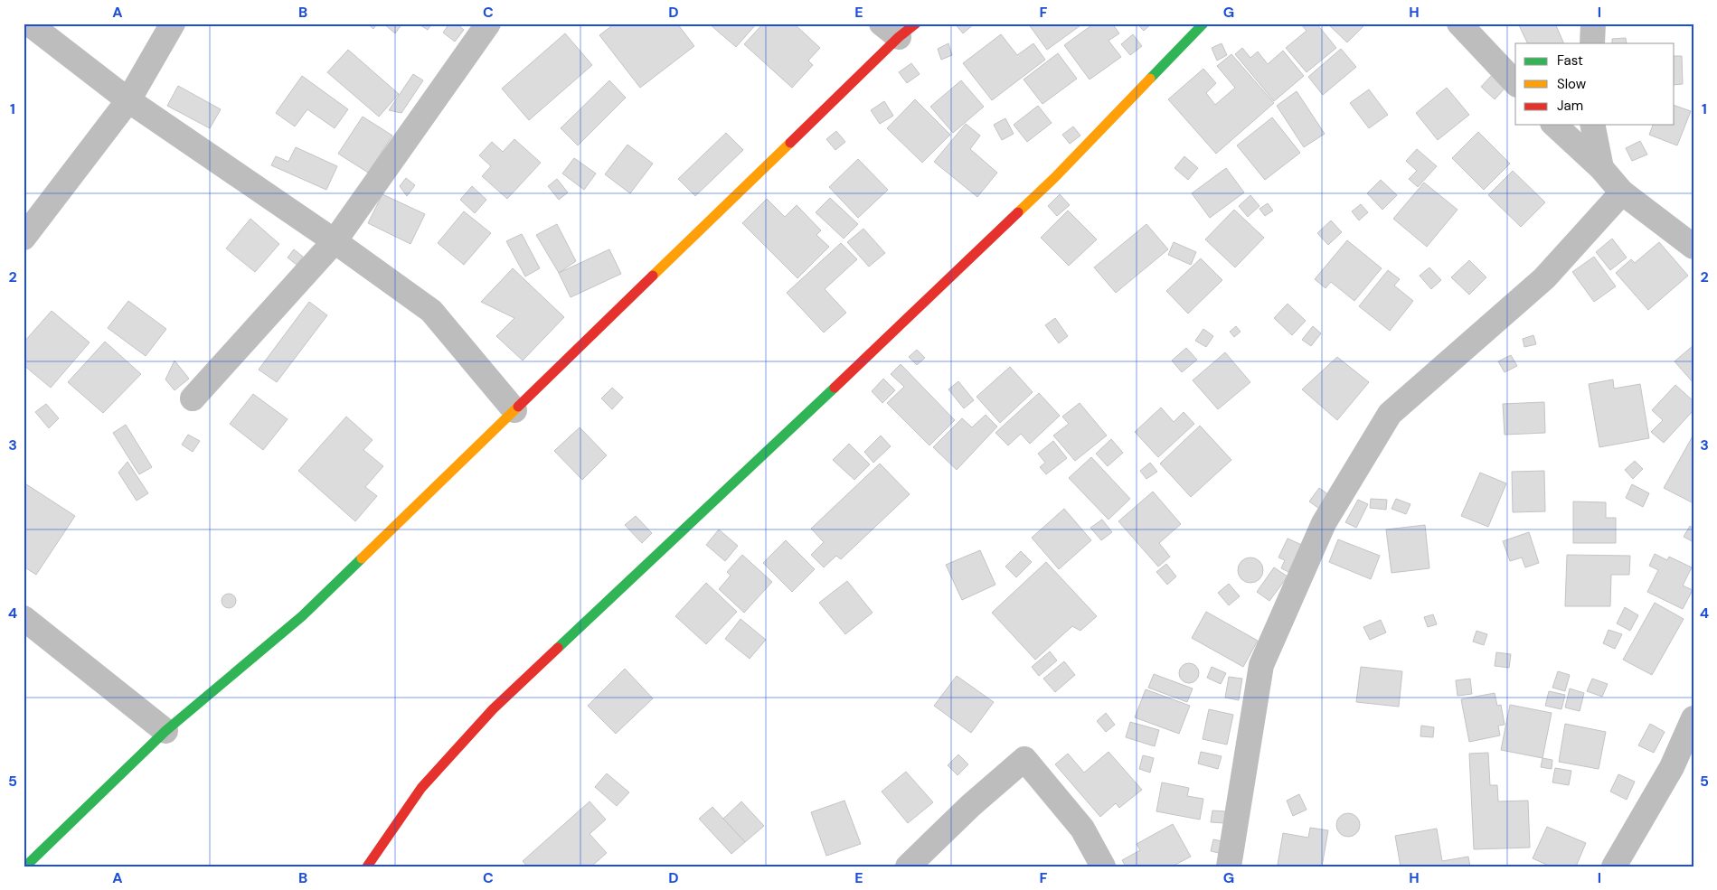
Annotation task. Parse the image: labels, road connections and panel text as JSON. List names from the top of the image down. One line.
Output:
{"legend":["Fast","Slow","Jam"],"grid":{"columns":["A","B","C","D","E","F","G","H","I"],"rows":["1","2","3","4","5"]}}
